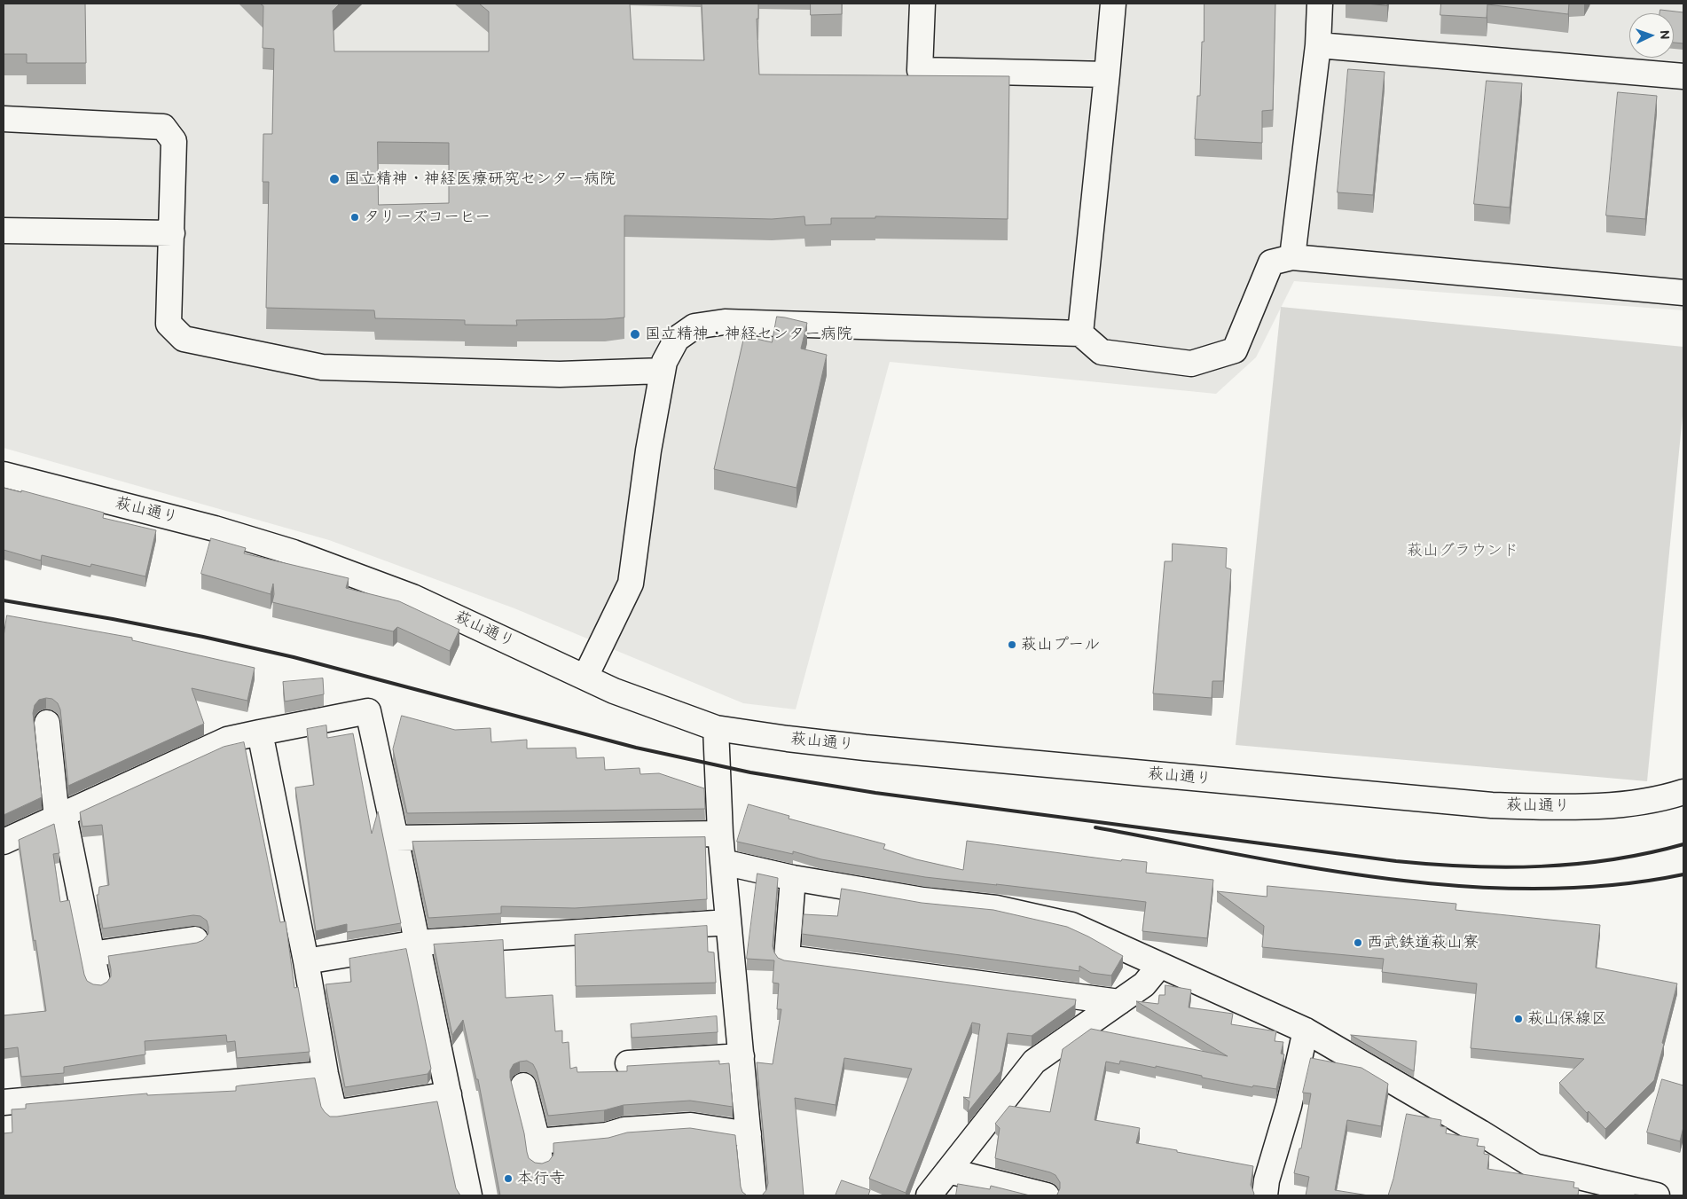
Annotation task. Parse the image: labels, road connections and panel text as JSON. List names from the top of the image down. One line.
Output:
{"streets":{"street":["萩山通り"]},"parks":["萩山グラウンド"],"places":["国立精神・神経医療研究センター病院","タリーズコーヒー","国立精神・神経センター病院","萩山プール","西武鉄道萩山寮","萩山保線区","本行寺"],"north":"right"}
